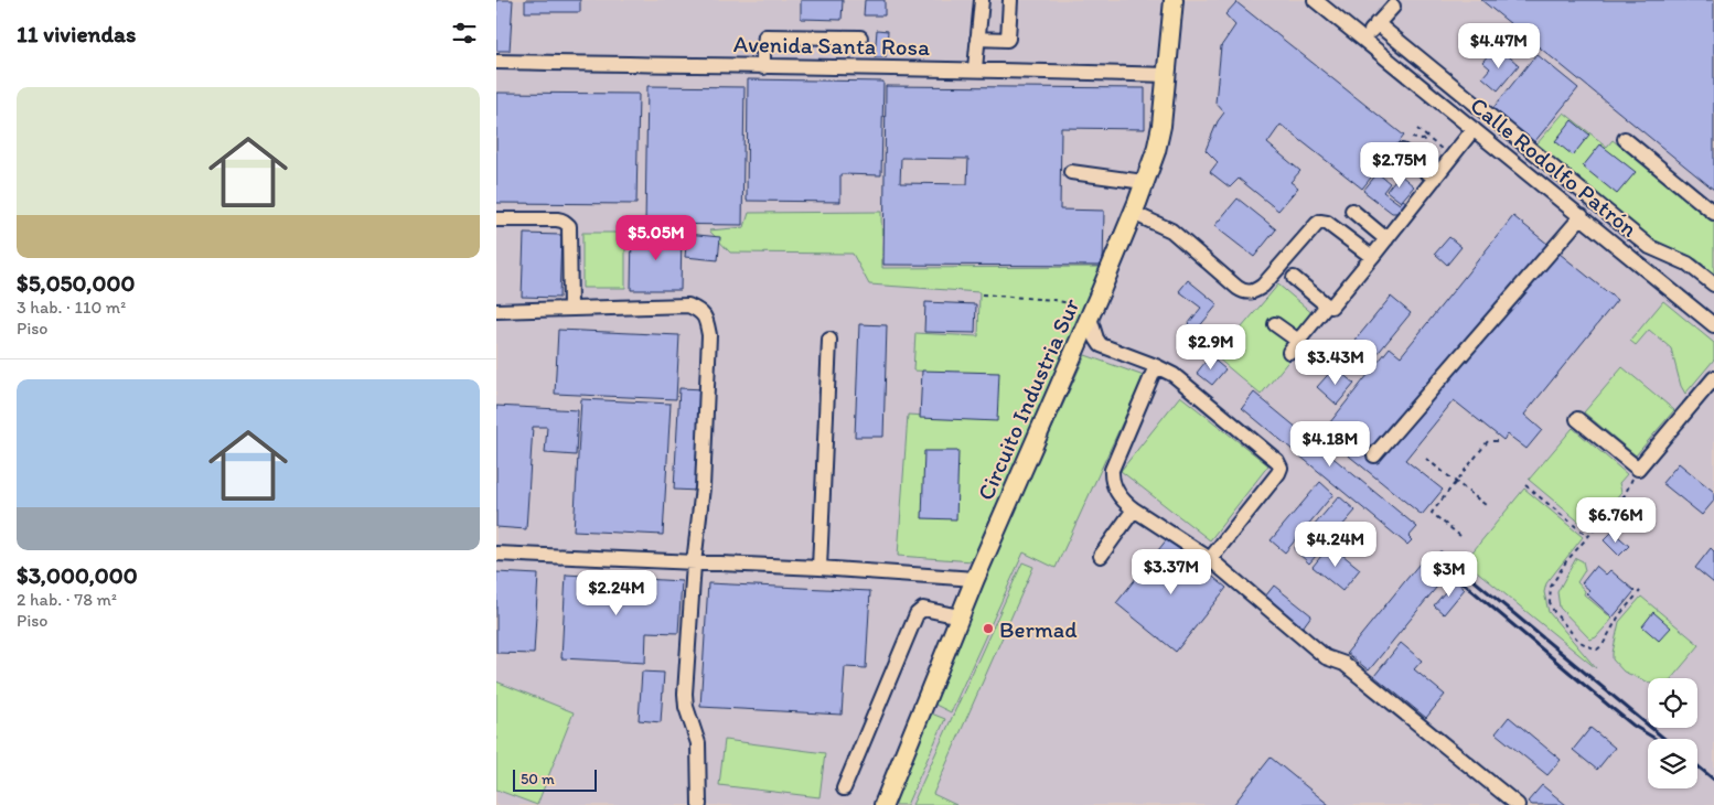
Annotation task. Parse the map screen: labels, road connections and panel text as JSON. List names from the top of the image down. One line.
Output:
{"streets":{"main road":["Circuito Industria Sur"],"street":["Avenida Santa Rosa","Calle Rodolfo Patrón"]},"crossings":[["Avenida Santa Rosa","Circuito Industria Sur"]],"places":["Bermad"],"scale_bar":"50 m","page":{"heading":"11 viviendas","price":["$4.47M","$2.75M","$5.05M","$2.9M","$3.43M","$4.18M","$6.76M","$4.24M","$3.37M","$3M","$2.24M"],"list":[{"name":"$5,050,000","note":"3 hab. · 110 m² · Piso"},{"name":"$3,000,000","note":"2 hab. · 78 m² · Piso"}],"scale":"50 m"}}
